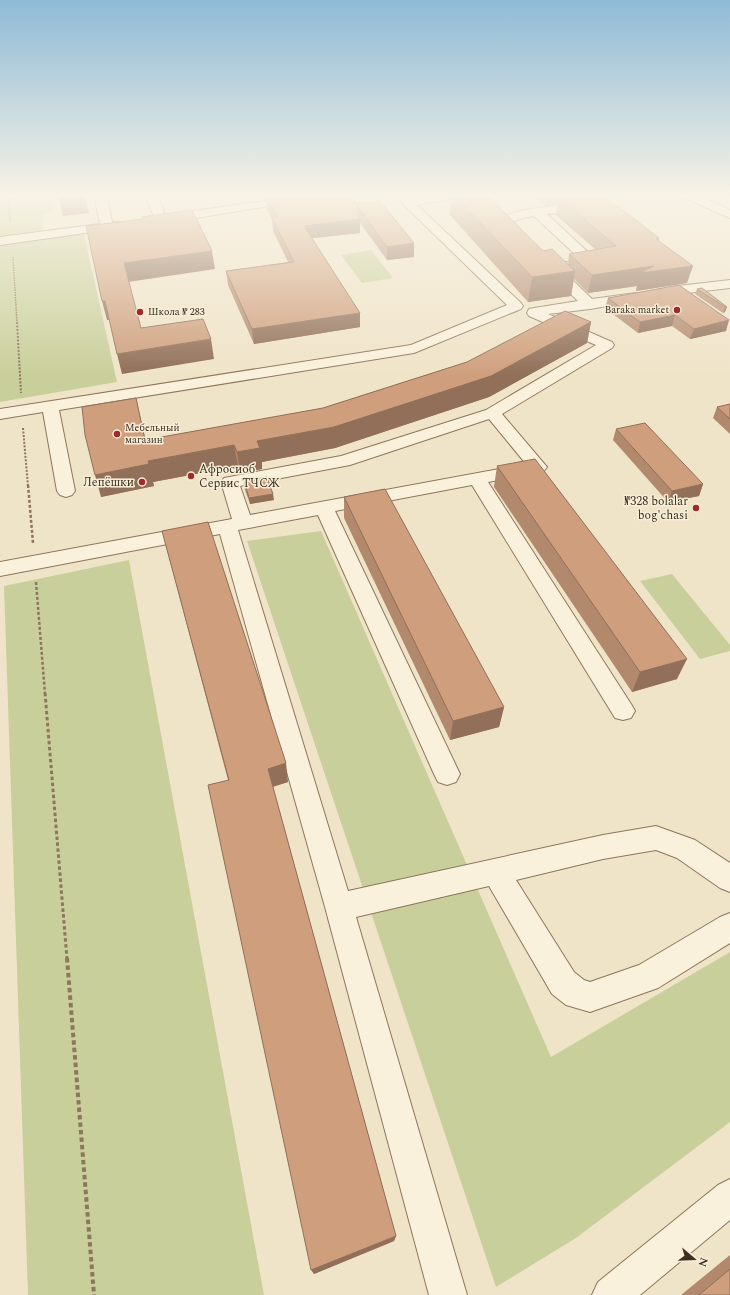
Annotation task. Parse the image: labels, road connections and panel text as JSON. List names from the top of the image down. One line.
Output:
{"places":["Baraka market","Школа № 283","Мебельный магазин","Афросиоб Сервис ТЧСЖ","Лепёшки","№328 bolalar bog'chasi"],"north":"right"}
